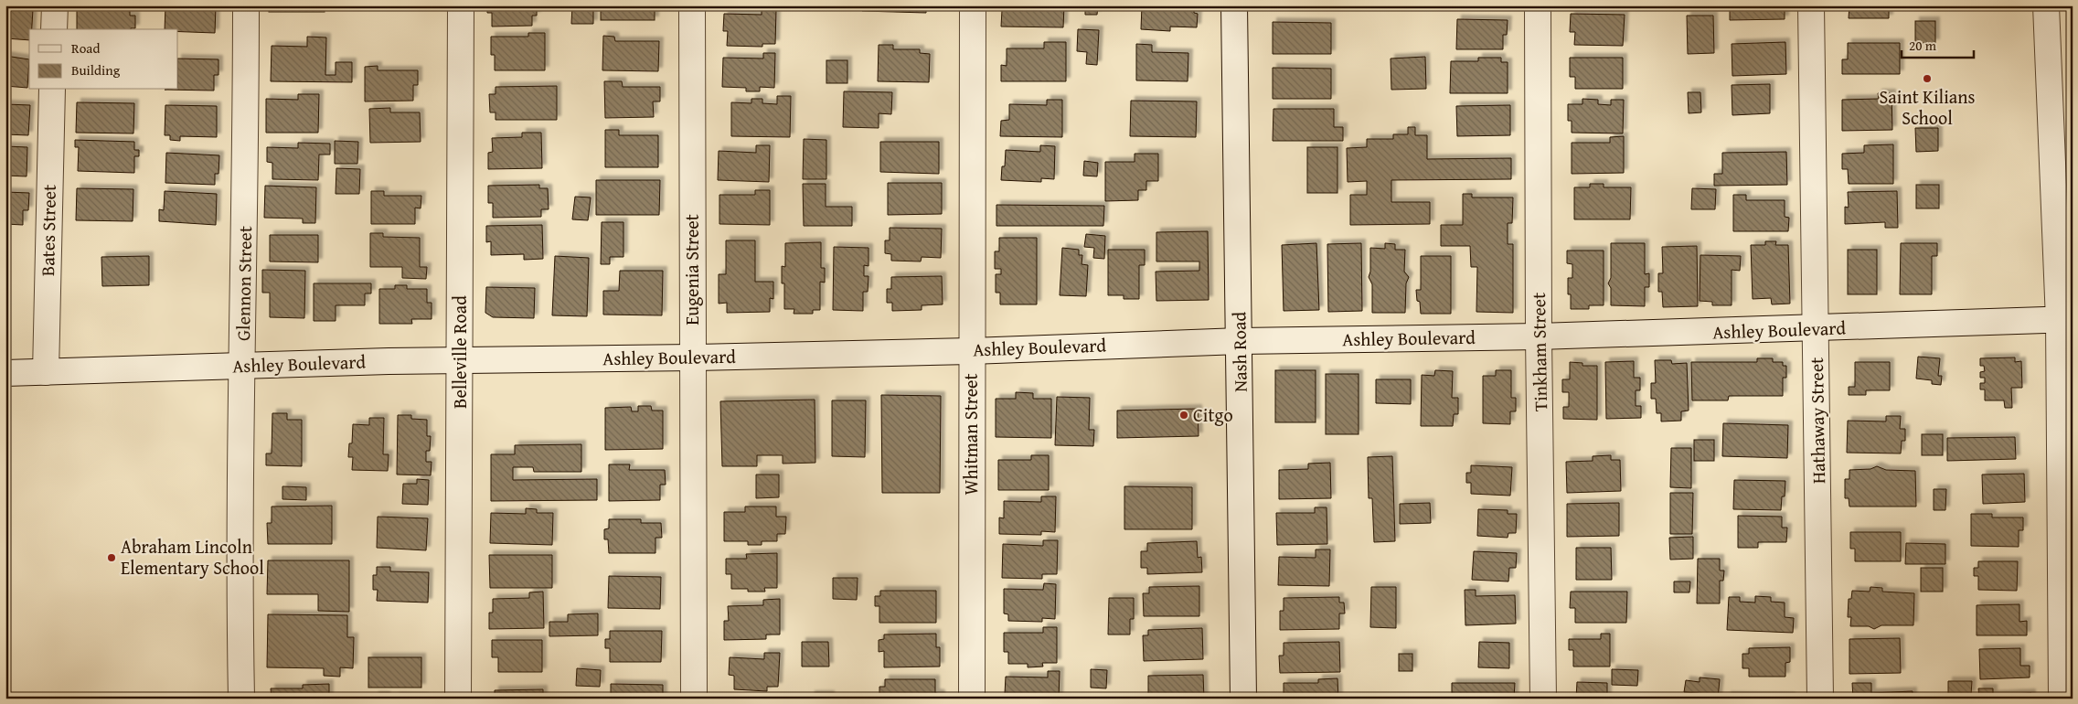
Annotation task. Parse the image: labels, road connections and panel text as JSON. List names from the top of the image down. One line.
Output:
{"streets":{"street":["Bates Street","Eugenia Street","Glennon Street","Ashley Boulevard","Belleville Road","Nash Road","Tinkham Street","Hathaway Street","Whitman Street"]},"crossings":[["Bates Street","Ashley Boulevard"],["Eugenia Street","Ashley Boulevard"],["Glennon Street","Ashley Boulevard"],["Ashley Boulevard","Belleville Road"],["Ashley Boulevard","Nash Road"],["Ashley Boulevard","Tinkham Street"],["Ashley Boulevard","Hathaway Street"],["Ashley Boulevard","Whitman Street"]],"places":["Saint Kilians School","Citgo","Abraham Lincoln Elementary School"],"legend":["Road","Building"],"scale_bar":"20 m"}
